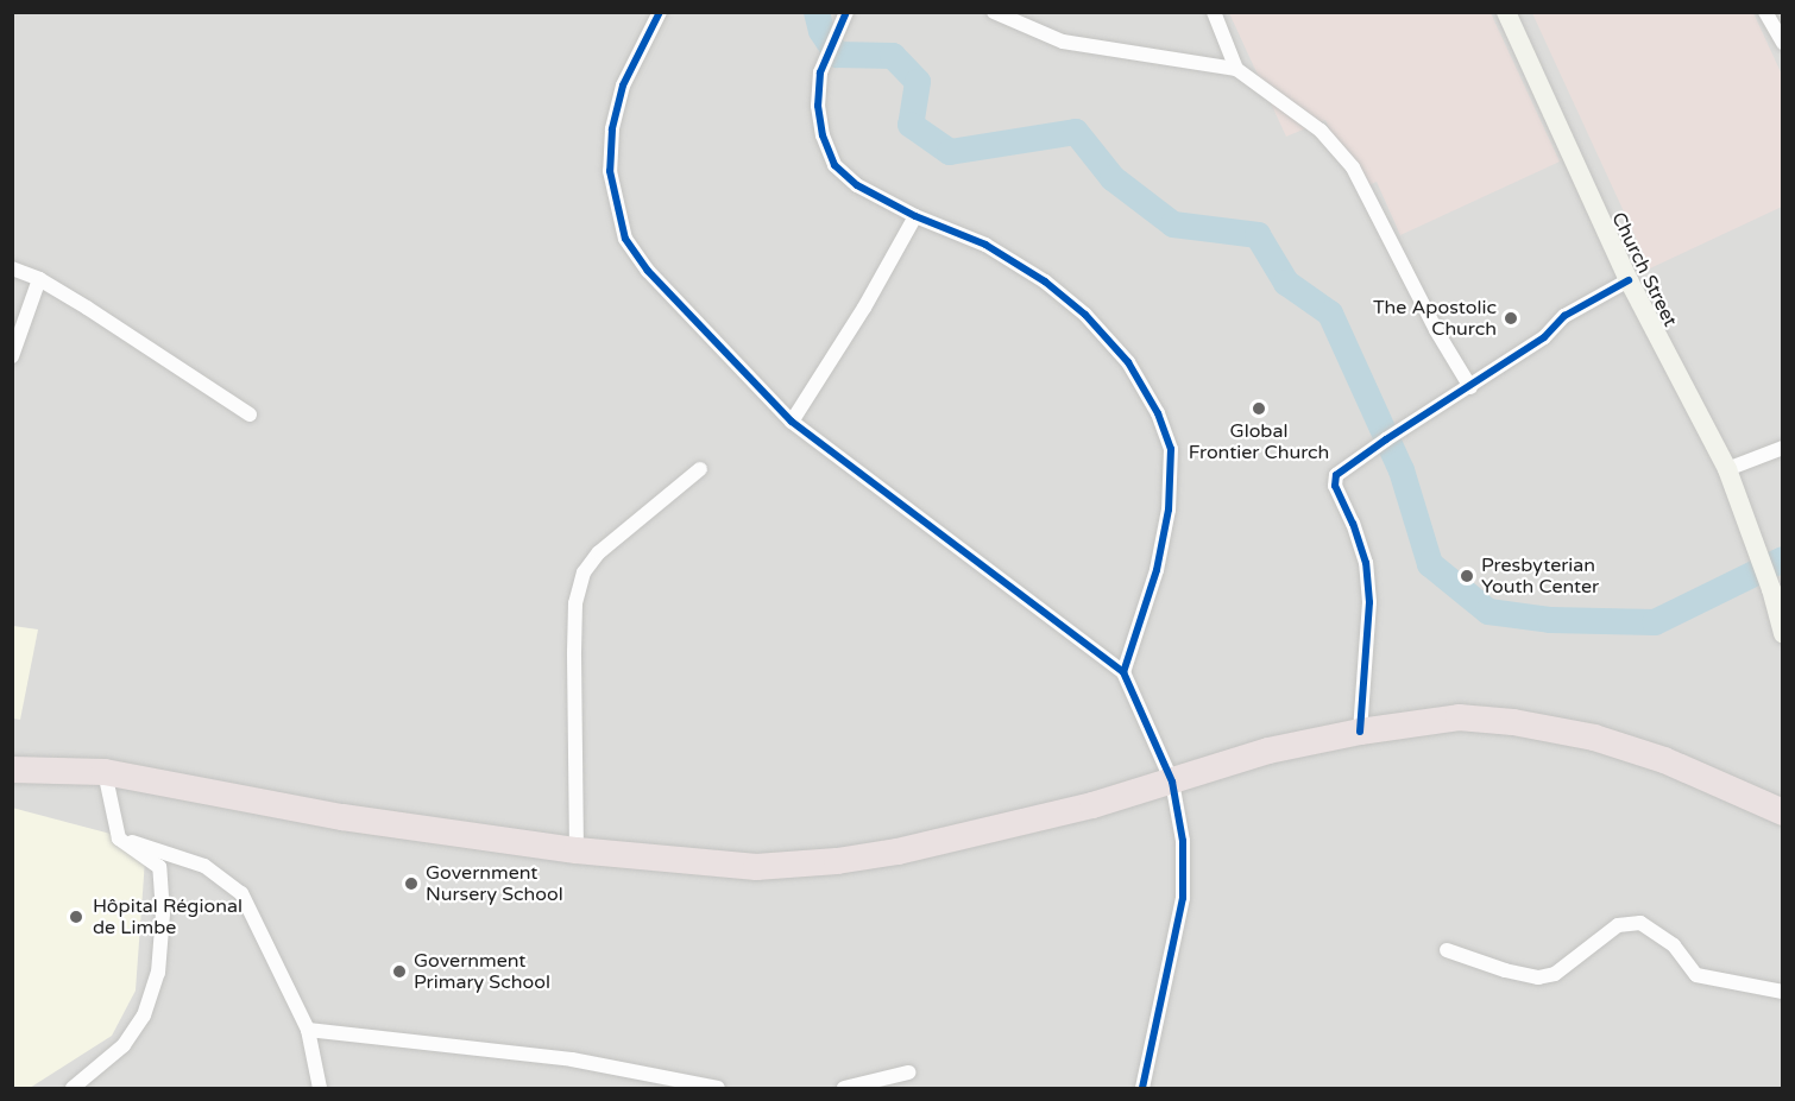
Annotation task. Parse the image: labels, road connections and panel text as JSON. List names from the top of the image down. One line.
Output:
{"streets":{"main road":["Church Street"]},"places":["The Apostolic Church","Global Frontier Church","Presbyterian Youth Center","Government Nursery School","Hôpital Régional de Limbe","Government Primary School"]}
